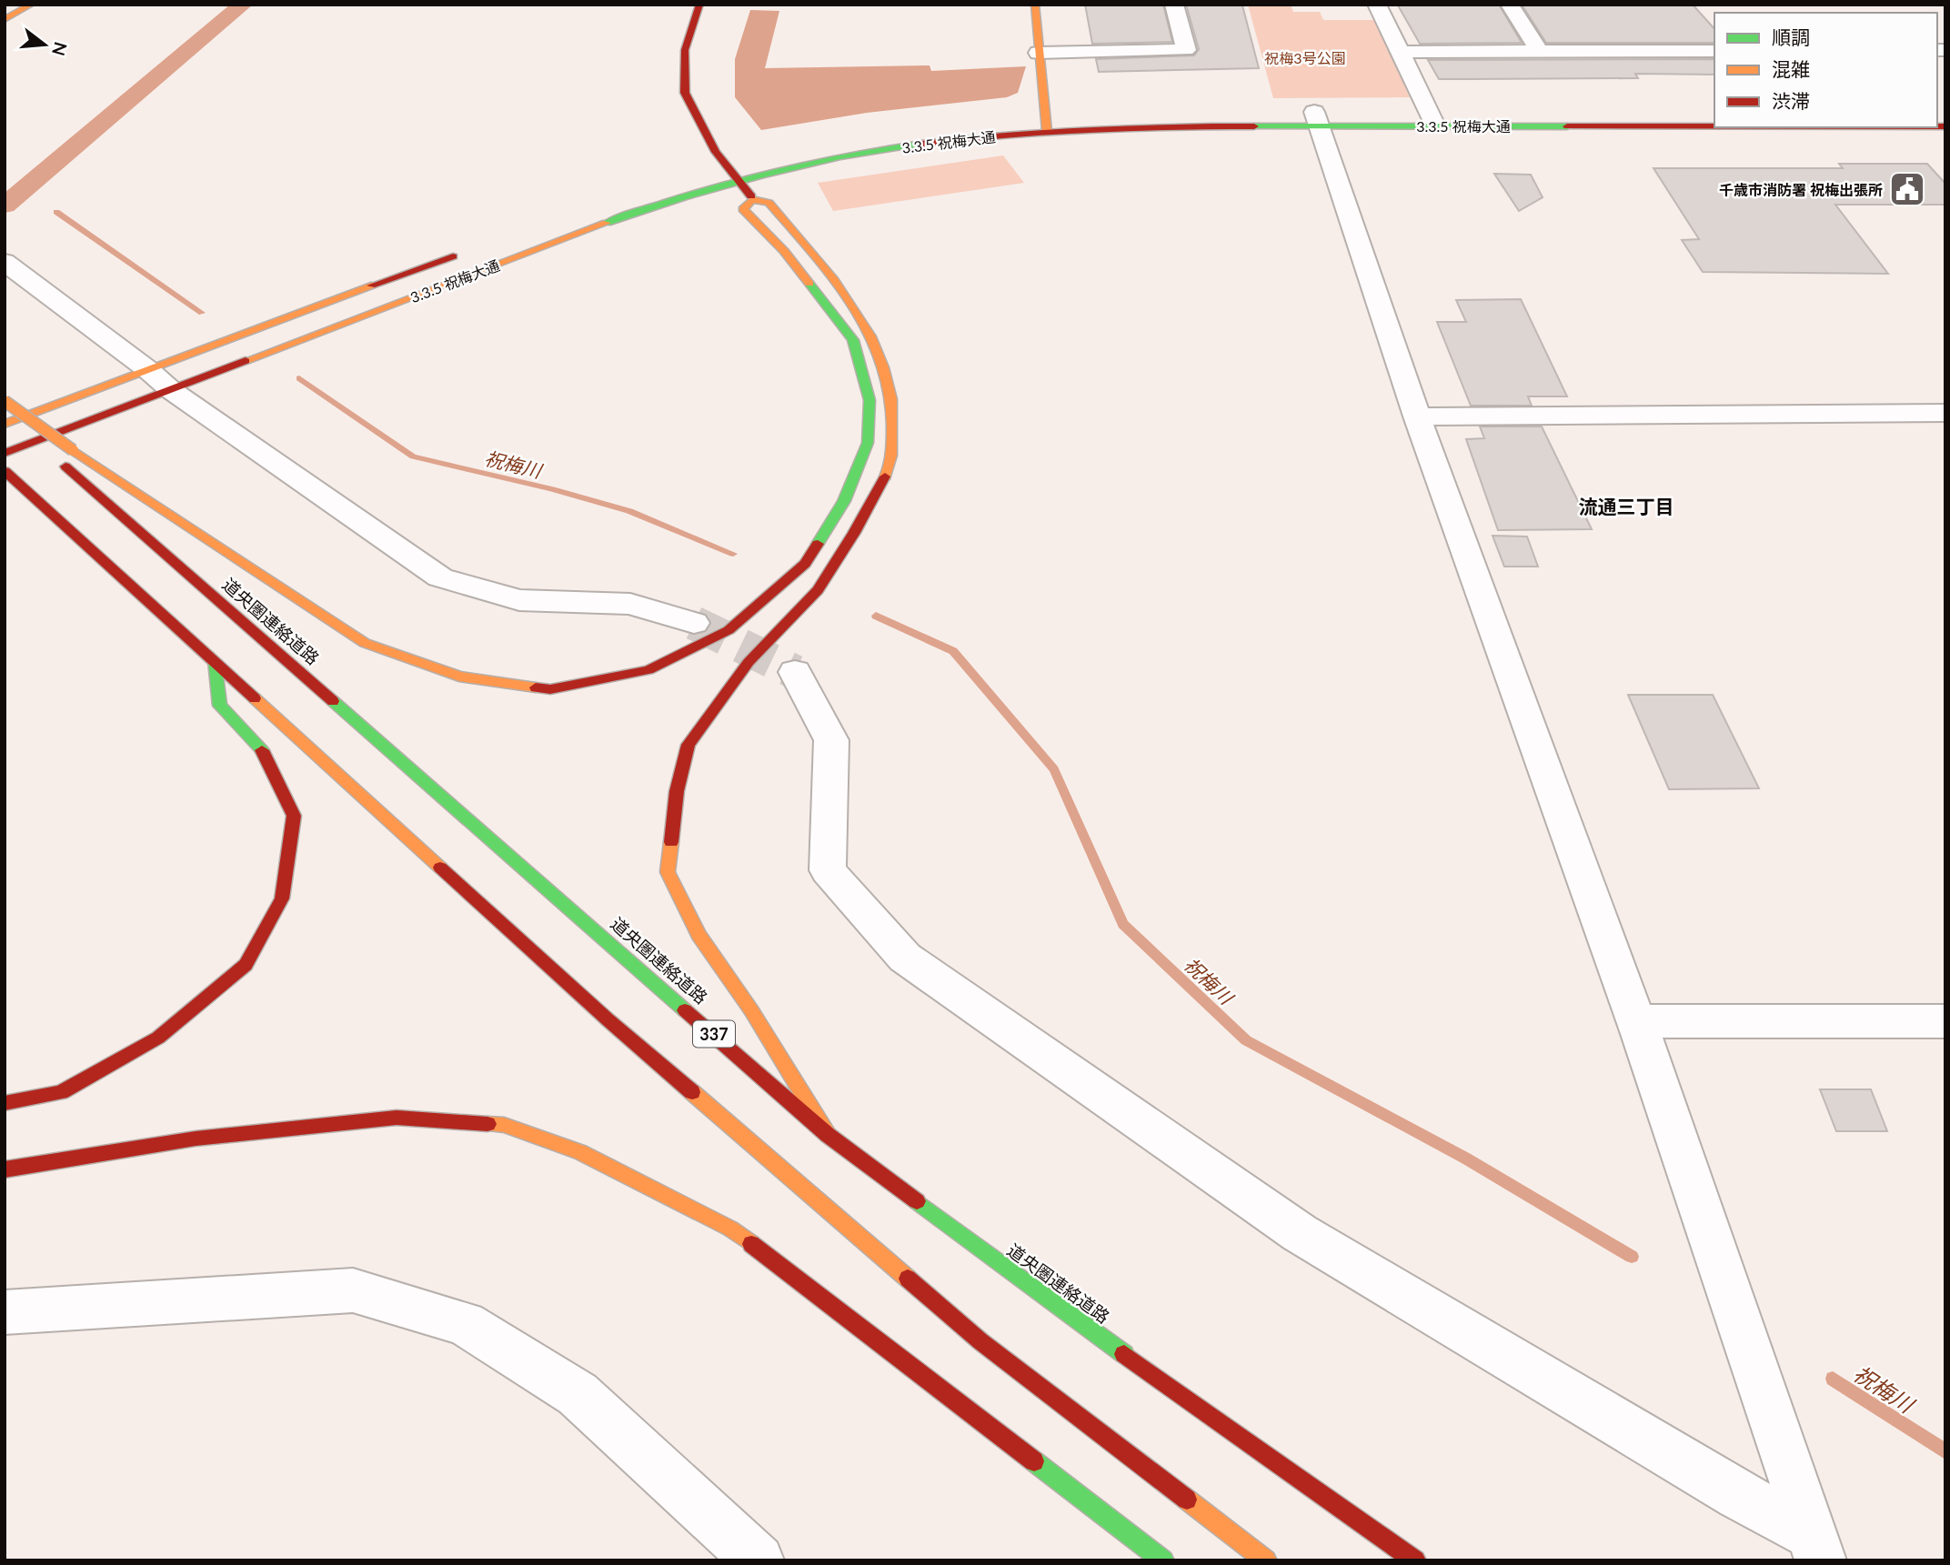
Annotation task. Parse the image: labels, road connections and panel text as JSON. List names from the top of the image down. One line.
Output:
{"streets":{"main road":["3.3.5 祝梅大通","道央圏連絡道路","337"]},"districts":["流通三丁目"],"water":["祝梅川"],"parks":["祝梅3号公園"],"places":{"public building":["千歳市消防署 祝梅出張所"]},"legend":["順調","混雑","渋滞"],"north":"right"}
